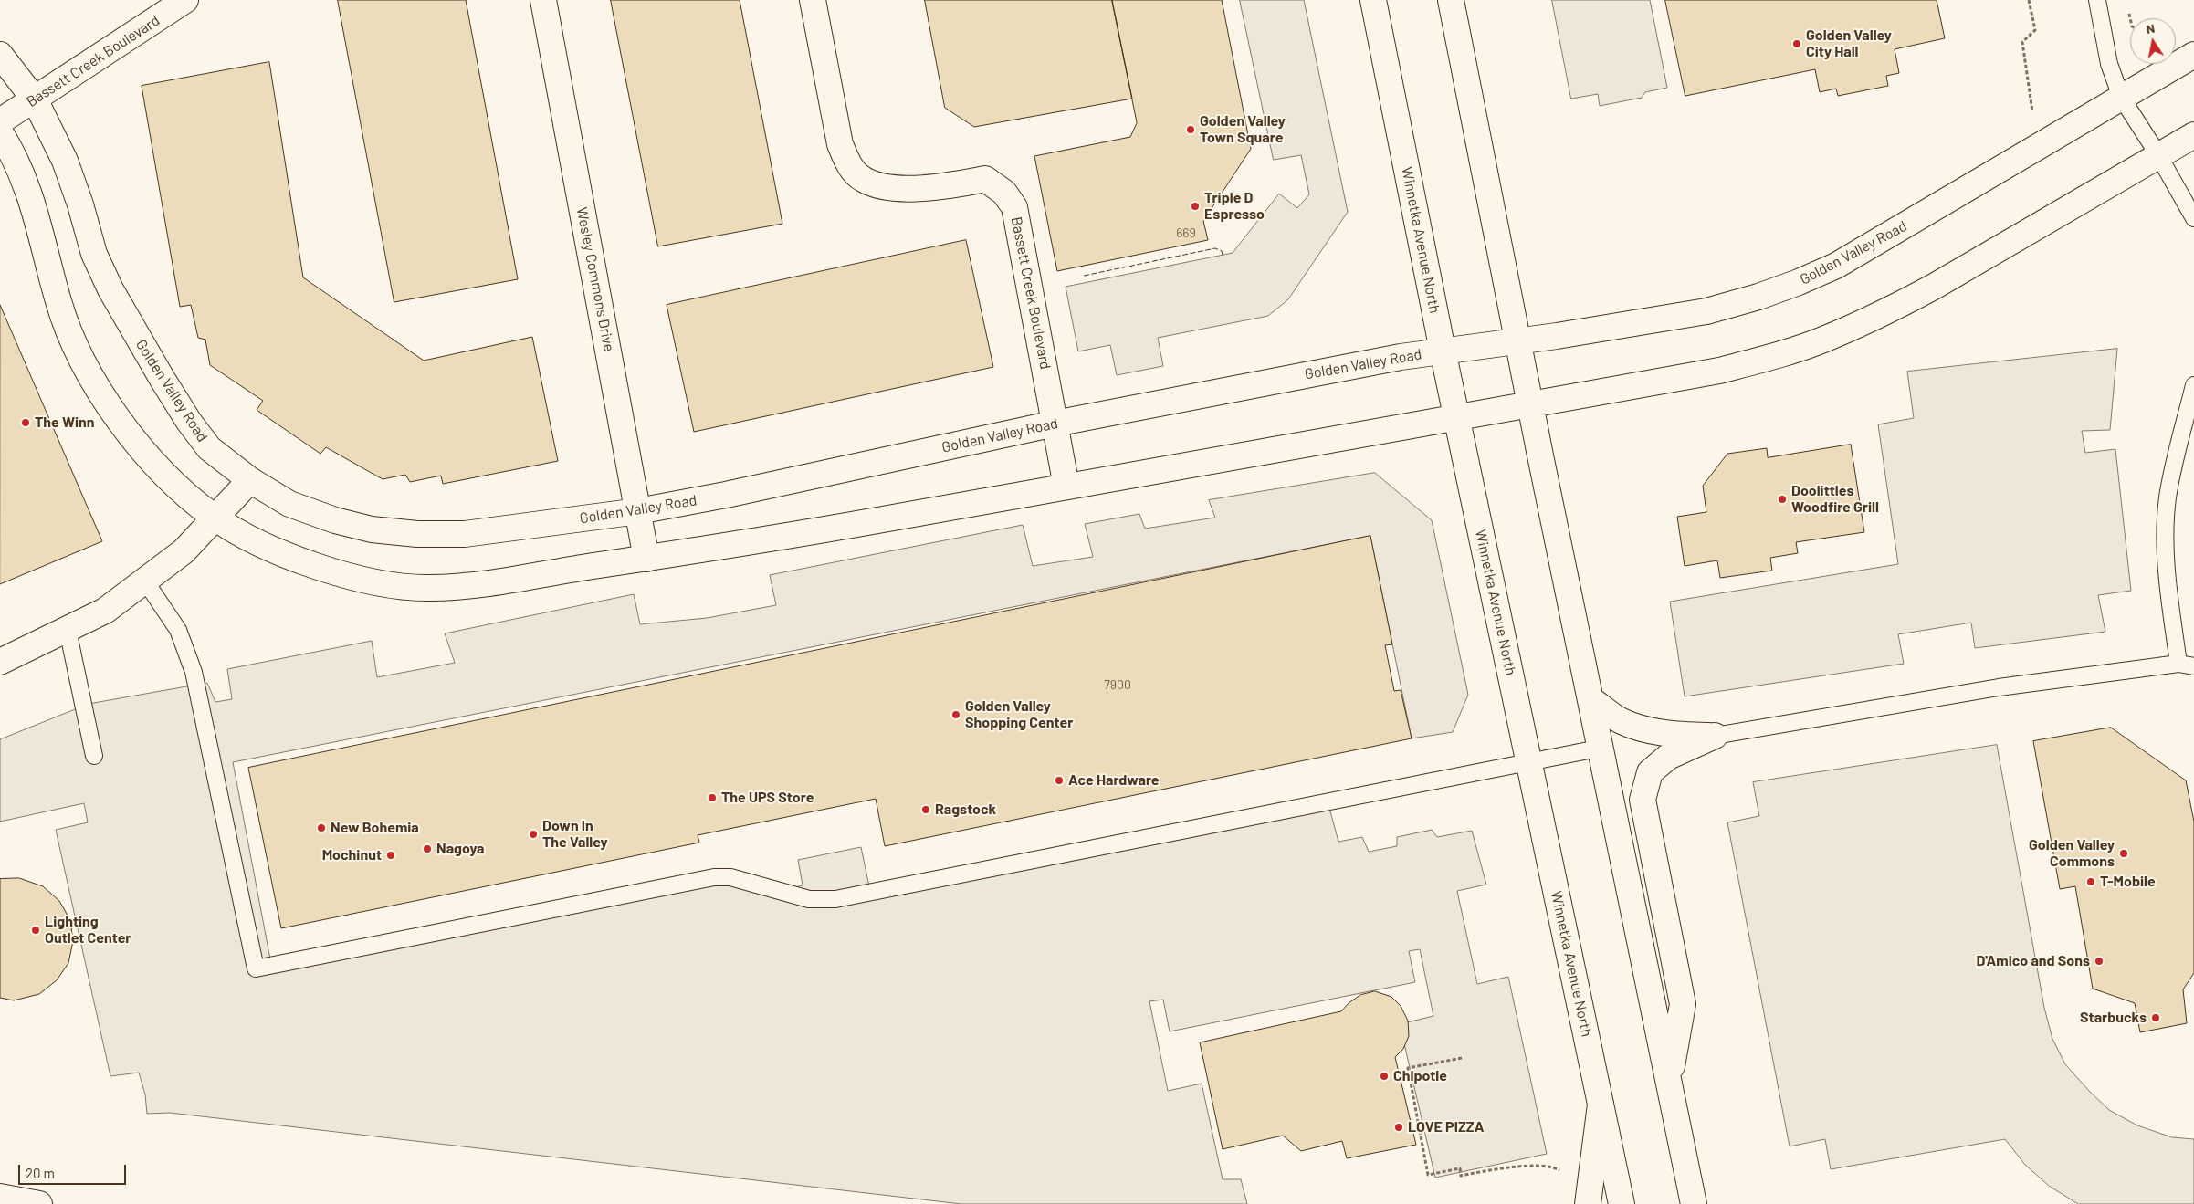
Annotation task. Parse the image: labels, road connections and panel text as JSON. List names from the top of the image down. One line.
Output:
{"streets":{"main road":["Bassett Creek Boulevard","Winnetka Avenue North","Golden Valley Road","Wesley Commons Drive"]},"crossings":[["Bassett Creek Boulevard","Golden Valley Road"],["Winnetka Avenue North","Golden Valley Road"],["Golden Valley Road","Wesley Commons Drive"]],"places":["Golden Valley City Hall","Golden Valley Town Square","Triple D Espresso","The Winn","Doolittles Woodfire Grill","Golden Valley Shopping Center","Ace Hardware","The UPS Store","Ragstock","New Bohemia","Down In The Valley","Nagoya","Golden Valley Commons","Mochinut","T-Mobile","Lighting Outlet Center","D'Amico and Sons","Starbucks","Chipotle","LOVE PIZZA"],"house_numbers":["669","7900"],"scale_bar":"20 m","north":"top"}
